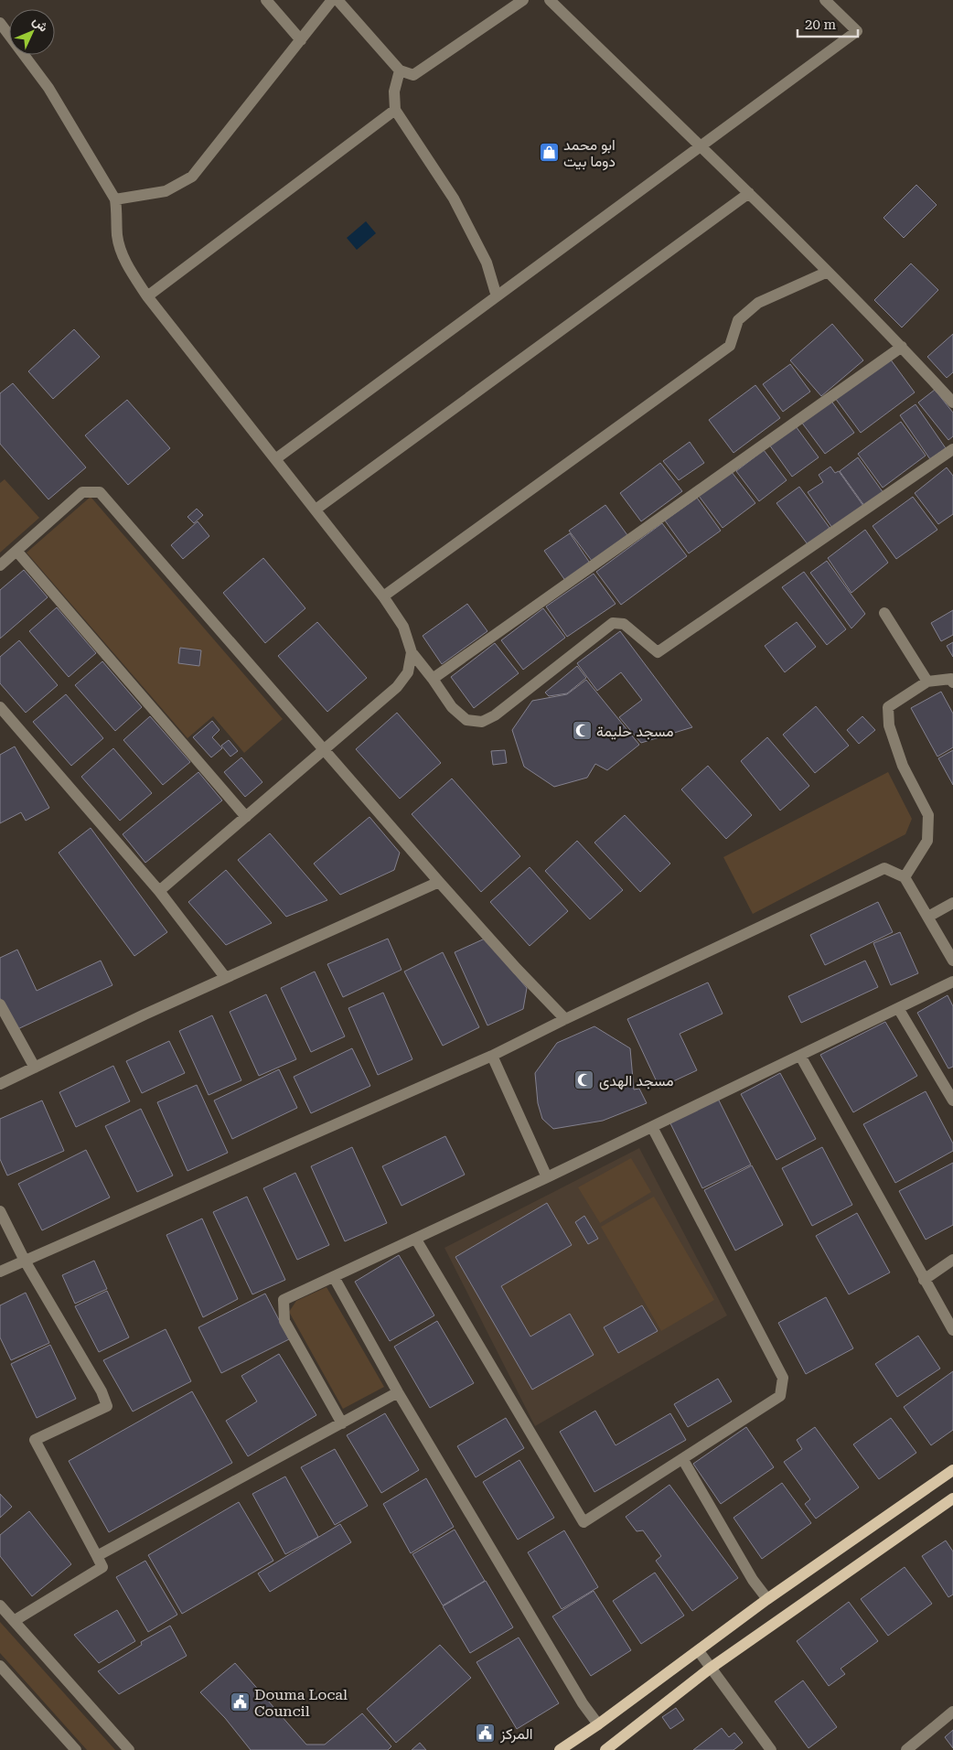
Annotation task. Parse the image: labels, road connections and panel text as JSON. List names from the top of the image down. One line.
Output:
{"places":{"shop":["ابو محمد دوما بيت"],"mosque":["مسجد حليمة","مسجد الهدى"],"public building":["Douma Local Council","المركز"]},"scale_bar":"20 m","north":"top right"}
